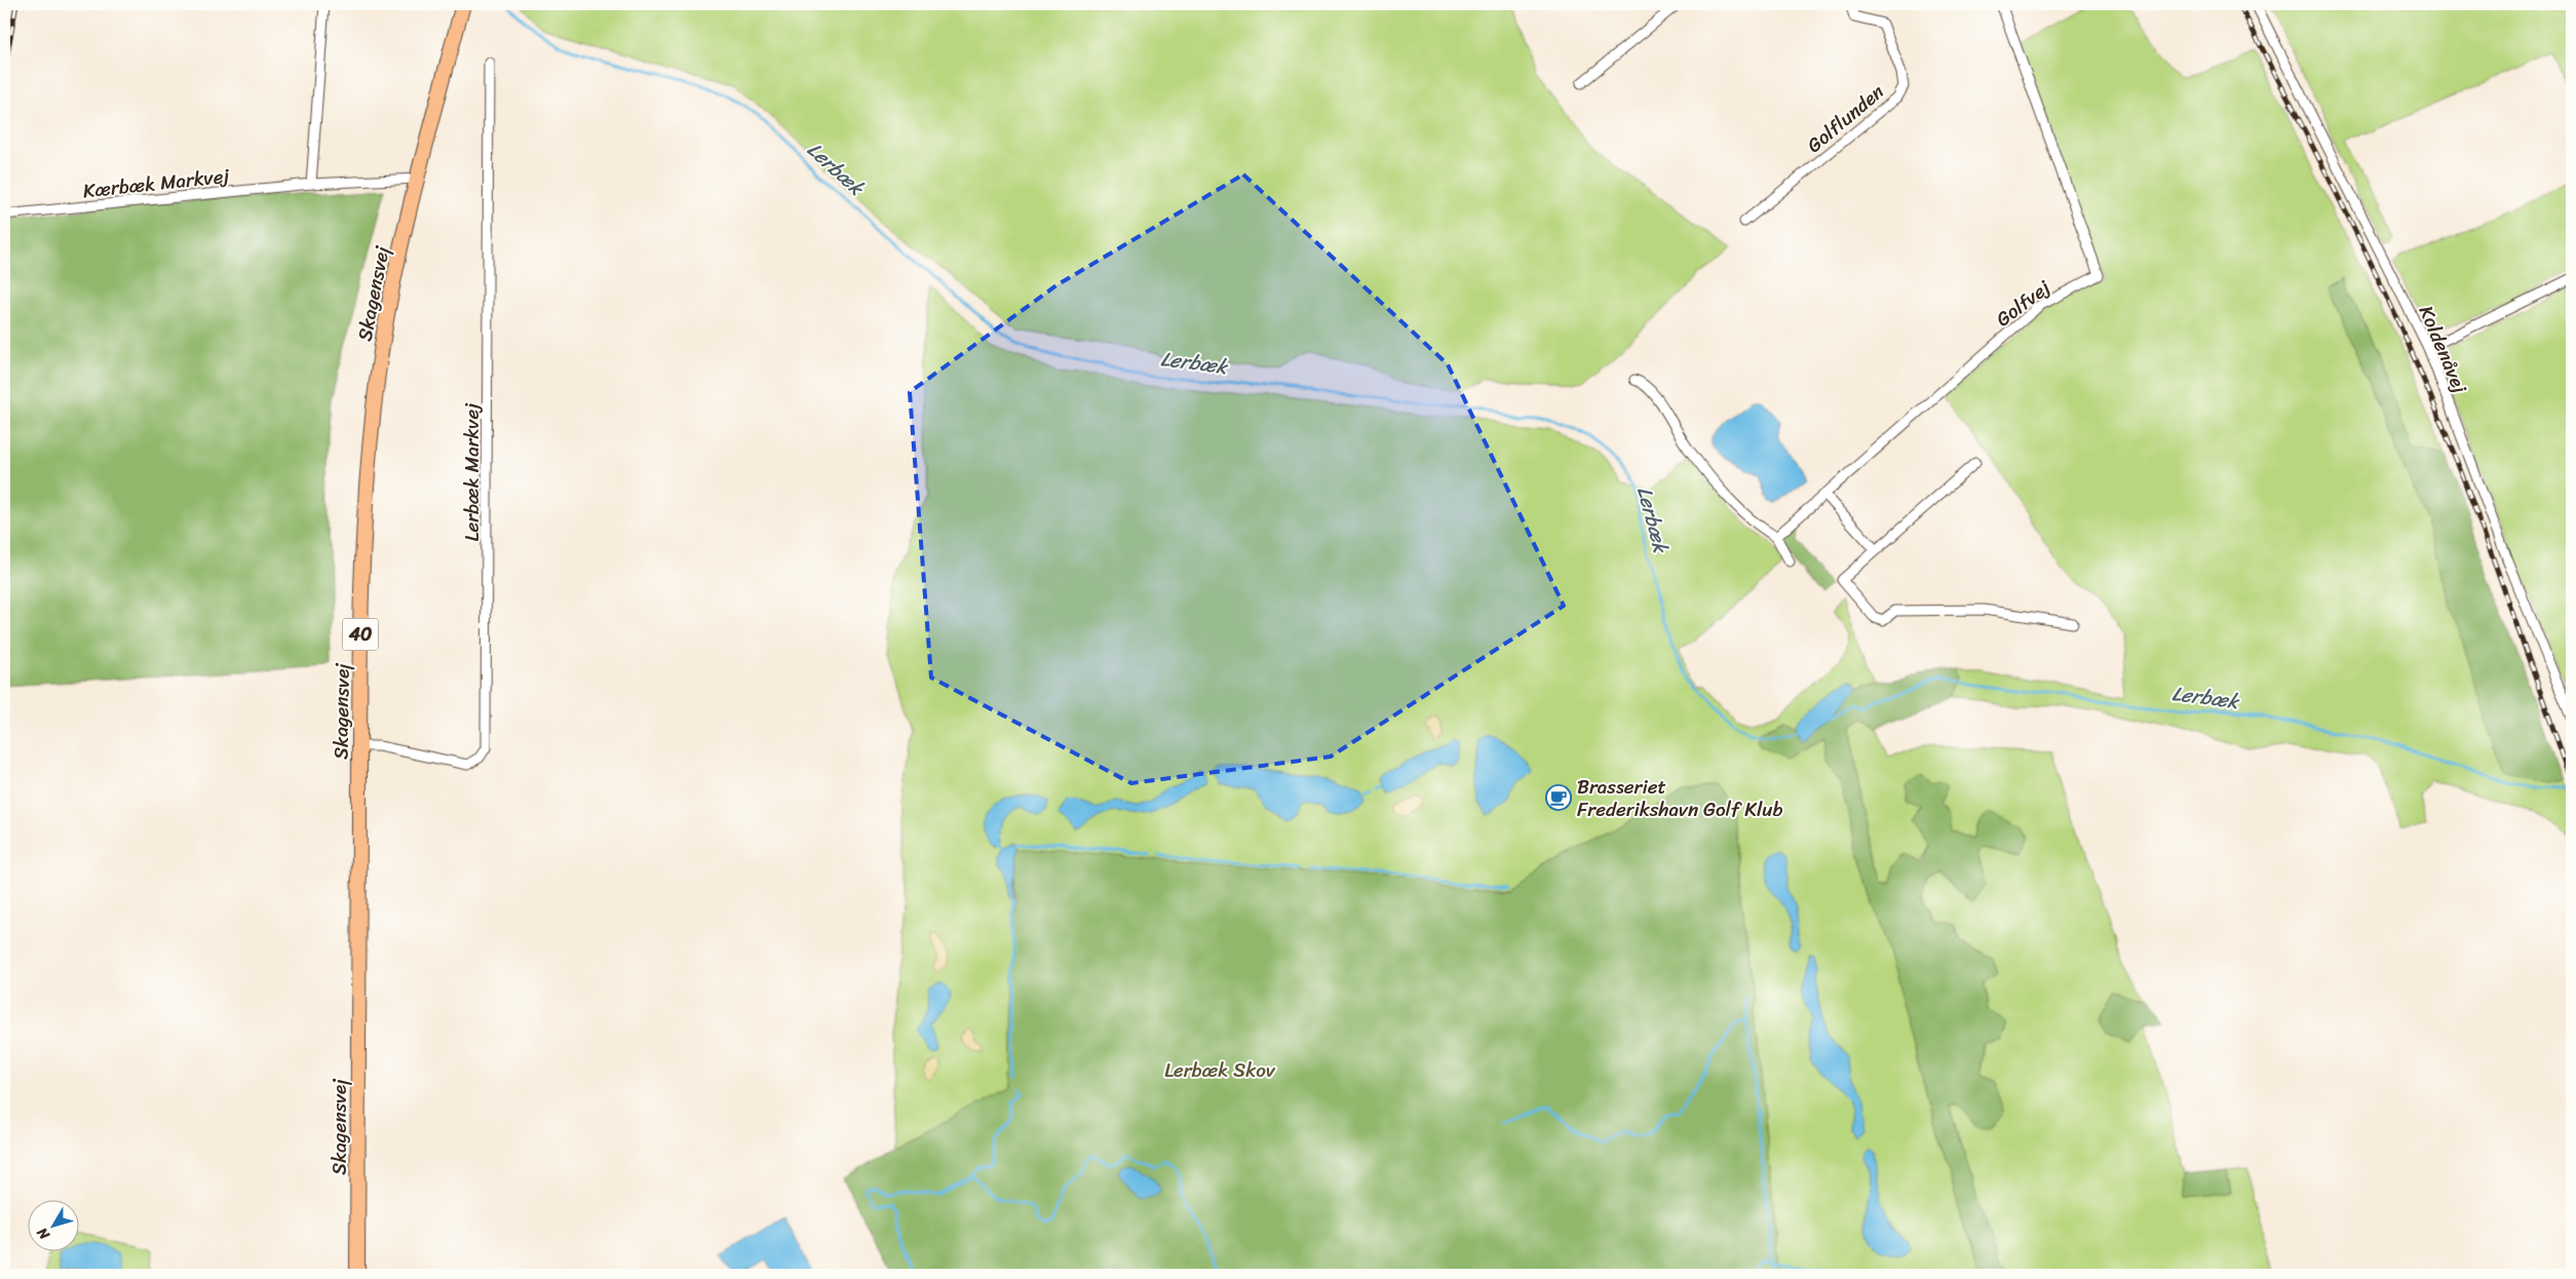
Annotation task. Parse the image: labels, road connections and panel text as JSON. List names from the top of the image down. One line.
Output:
{"streets":{"main road":["Skagensvej","40"],"street":["Golflunden","Kærbæk Markvej","Golfvej","Koldenåvej","Lerbæk Markvej"]},"crossings":[["Kærbæk Markvej","Skagensvej"],["Skagensvej","Lerbæk Markvej"]],"water":["Lerbæk"],"parks":["Lerbæk Skov"],"places":{"cafe":["Brasseriet Frederikshavn Golf Klub"]},"north":"bottom left"}
